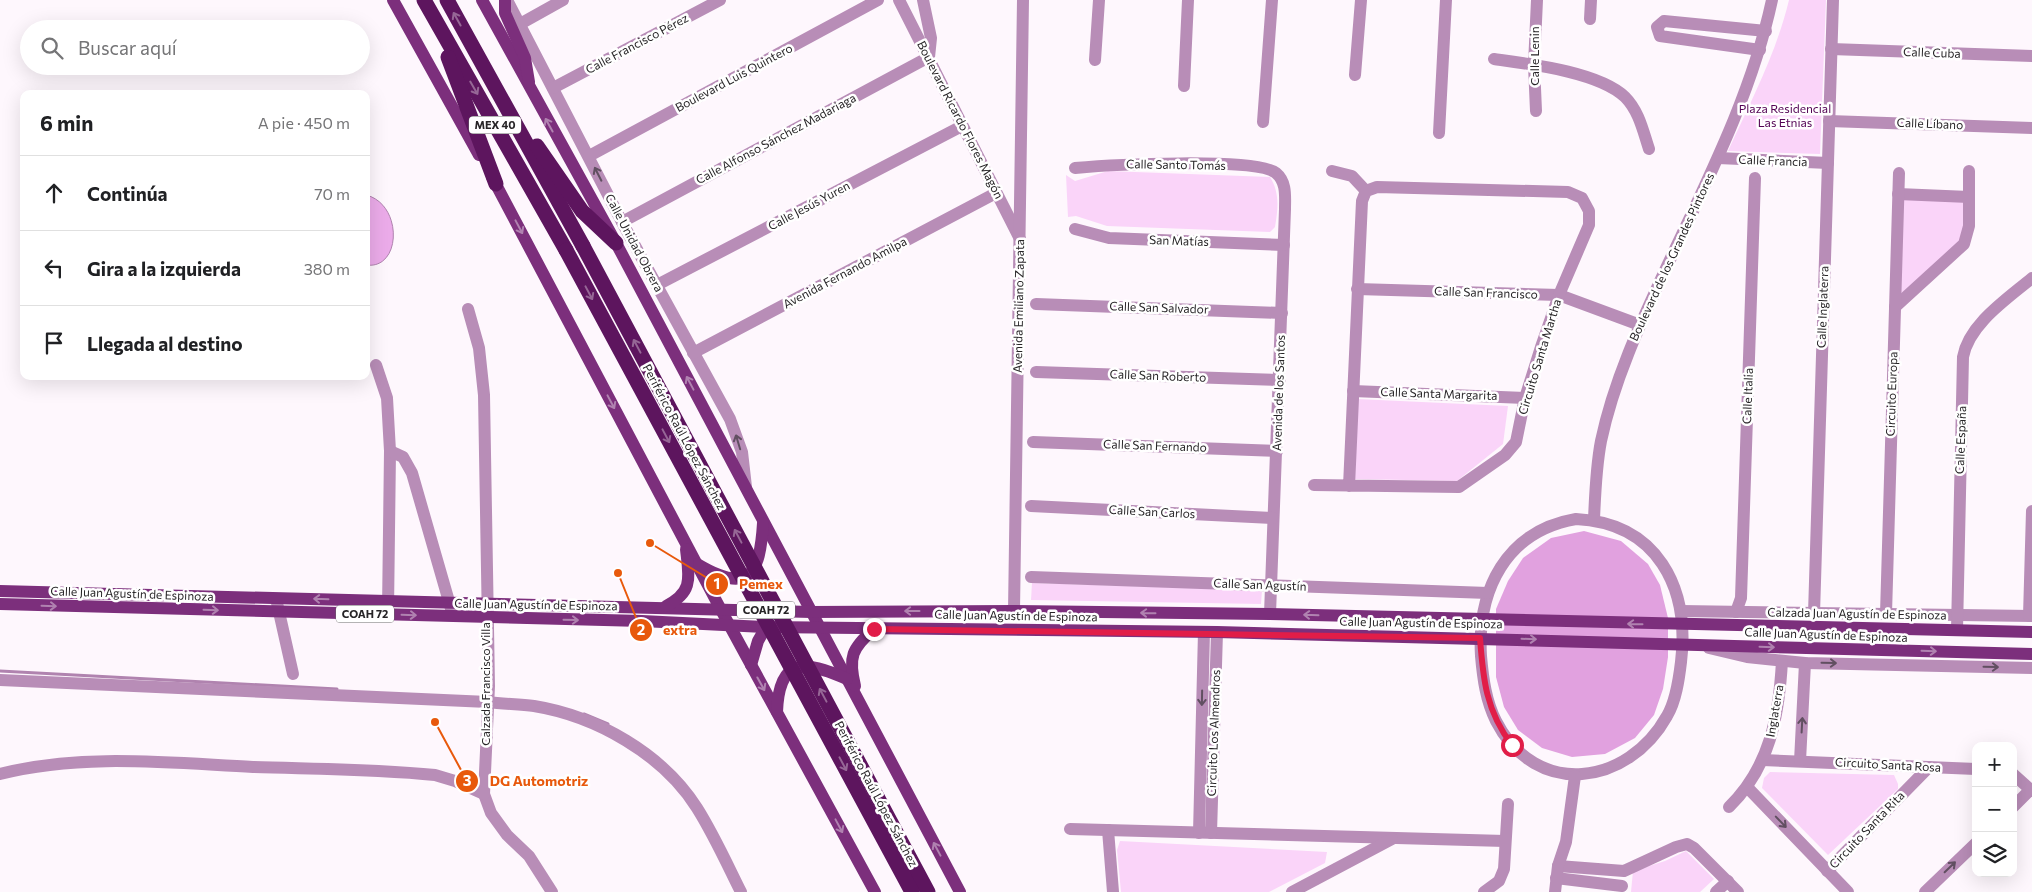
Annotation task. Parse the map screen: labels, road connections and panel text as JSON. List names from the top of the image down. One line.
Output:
{"streets":{"highway":["MEX 40","Periférico Raúl López Sánchez"],"main road":["Calle Juan Agustín de Espinoza","COAH 72"],"street":["Calle Francisco Pérez","Calle Cuba","Calle Lenin","Boulevard Luis Quintero","Boulevard Ricardo Flores Magón","Calle Líbano","Calle Alfonso Sánchez Madariaga","Calle Francia","Calle Santo Tomás","Calle Jesús Yuren","San Matías","Calle Unidad Obrera","Boulevard de los Grandes Pintores","Avenida Fernando Amilpa","Calle San Francisco","Avenida Emiliano Zapata","Calle Inglaterra","Calle San Salvador","Circuito Santa Martha","Calle San Roberto","Avenida de los Santos","Calle Santa Margarita","Circuito Europa","Calle Italia","Calle España","Calle San Fernando","Calle San Carlos","Calle San Agustín","Calzada Juan Agustín de Espinoza","Calzada Francisco Villa","Inglaterra","Circuito Los Almendros","Circuito Santa Rosa","Circuito Santa Rita"]},"crossings":[["Calle Francisco Pérez","Calle Unidad Obrera"],["Calle Cuba","Calle Inglaterra"],["Boulevard Luis Quintero","Calle Unidad Obrera"],["Boulevard Ricardo Flores Magón","Calle Alfonso Sánchez Madariaga"],["Boulevard Ricardo Flores Magón","Calle Jesús Yuren"],["Boulevard Ricardo Flores Magón","Avenida Fernando Amilpa"],["Boulevard Ricardo Flores Magón","Avenida Emiliano Zapata"],["Calle Líbano","Calle Inglaterra"],["Calle Alfonso Sánchez Madariaga","Calle Unidad Obrera"],["Calle Francia","Boulevard de los Grandes Pintores"],["Calle Francia","Calle Inglaterra"],["Calle Santo Tomás","Avenida de los Santos"],["Calle Jesús Yuren","Calle Unidad Obrera"],["San Matías","Avenida de los Santos"],["Calle Unidad Obrera","Avenida Fernando Amilpa"],["Boulevard de los Grandes Pintores","Calle San Francisco"],["Calle San Francisco","Circuito Santa Martha"],["Avenida Emiliano Zapata","Calle Juan Agustín de Espinoza"],["Calle Inglaterra","Calzada Juan Agustín de Espinoza"],["Calle San Salvador","Avenida de los Santos"],["Circuito Santa Martha","Calle Santa Margarita"],["Calle San Roberto","Avenida de los Santos"],["Avenida de los Santos","Calle San Fernando"],["Avenida de los Santos","Calle San Carlos"],["Avenida de los Santos","Calle San Agustín"],["Avenida de los Santos","Calle Juan Agustín de Espinoza"],["Circuito Europa","Calzada Juan Agustín de Espinoza"],["Calle Italia","Calzada Juan Agustín de Espinoza"],["Calle España","Calle Juan Agustín de Espinoza"],["Calle España","Calzada Juan Agustín de Espinoza"],["Calle Juan Agustín de Espinoza","Calzada Francisco Villa"],["Calle Juan Agustín de Espinoza","Circuito Los Almendros"],["Inglaterra","Circuito Santa Rosa"],["Circuito Santa Rosa","Circuito Santa Rita"]],"one_way":["Calle Unidad Obrera"],"parks":["Plaza Residencial Las Etnias"],"places":["Pemex","extra","DG Automotriz"],"page":{"search":"Buscar aquí","heading":["6 min","A pie · 450 m"],"list":[["Continúa","70 m"],["Gira a la izquierda","380 m"],"Llegada al destino"],"map_buttons":["+","−"]}}
